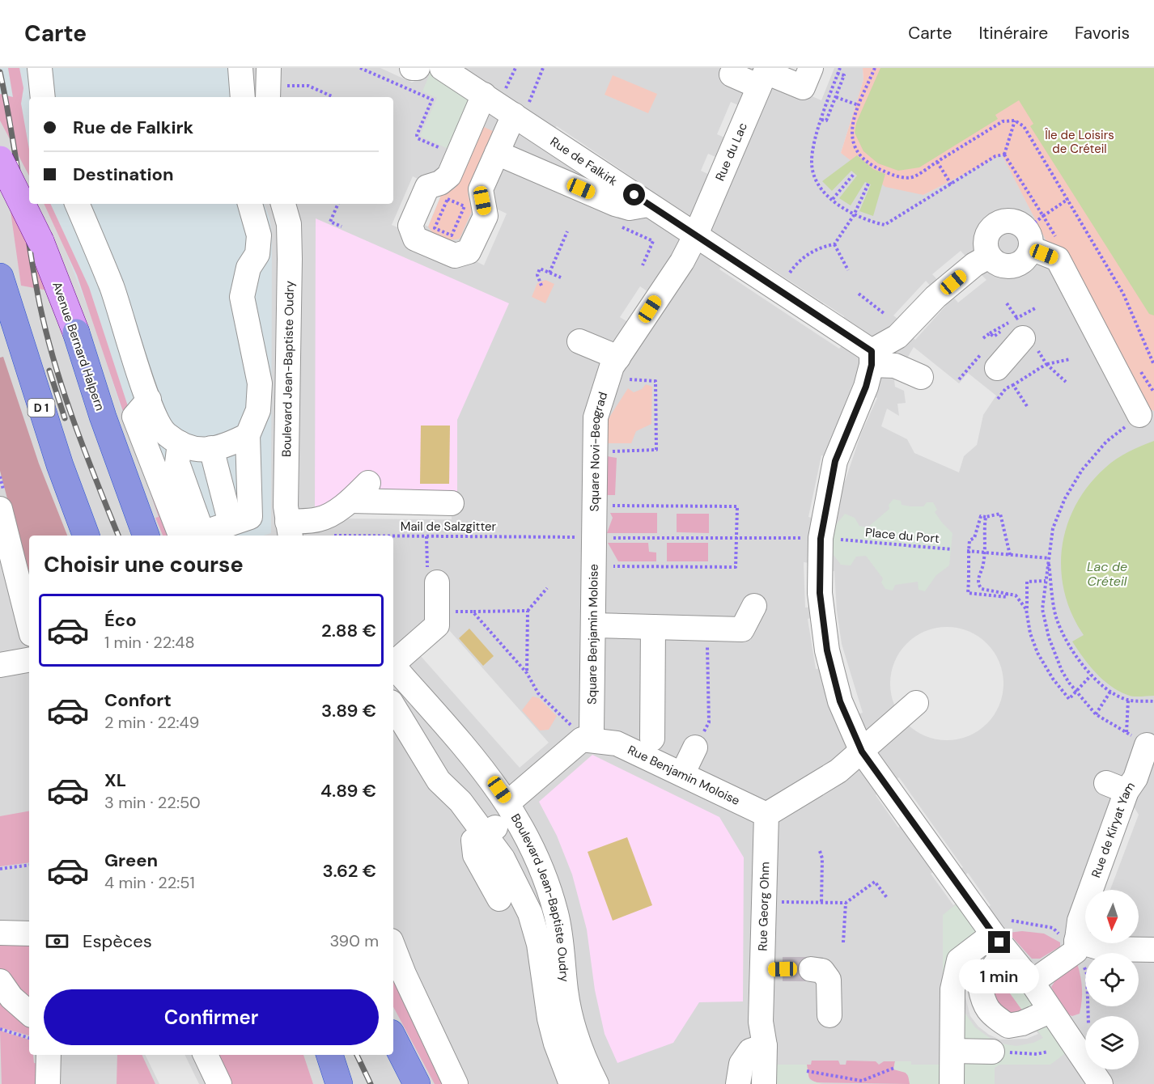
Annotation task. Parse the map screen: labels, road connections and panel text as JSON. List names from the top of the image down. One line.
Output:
{"streets":{"highway":["Avenue Bernard Halpern","D 1"],"street":["Rue du Lac","Rue de Falkirk","Boulevard Jean-Baptiste Oudry","Square Novi-Beograd","Square Benjamin Moloise","Rue Benjamin Moloise","Rue de Kiryat Yam","Rue Georg Ohm"],"path":["Mail de Salzgitter","Place du Port"]},"crossings":[["Rue du Lac","Rue de Falkirk"],["Rue du Lac","Square Novi-Beograd"],["Boulevard Jean-Baptiste Oudry","Rue Benjamin Moloise"],["Square Novi-Beograd","Mail de Salzgitter"],["Square Novi-Beograd","Square Benjamin Moloise"],["Mail de Salzgitter","Square Benjamin Moloise"],["Rue Benjamin Moloise","Rue Georg Ohm"]],"water":["Lac de Créteil"],"parks":["Île de Loisirs de Créteil"],"north":"bottom","page":{"header":"Carte","nav":["Carte","Itinéraire","Favoris"],"banner":["Rue de Falkirk","Destination"],"heading":"Choisir une course","list":[{"name":"Éco","note":"1 min · 22:48","value":"2.88 €"},{"name":"Confort","note":"2 min · 22:49","value":"3.89 €"},{"name":"XL","note":"3 min · 22:50","value":"4.89 €"},{"name":"Green","note":"4 min · 22:51","value":"3.62 €"}],"pay":["Espèces","390 m"],"bubble":"1 min","buttons":"Confirmer"}}
